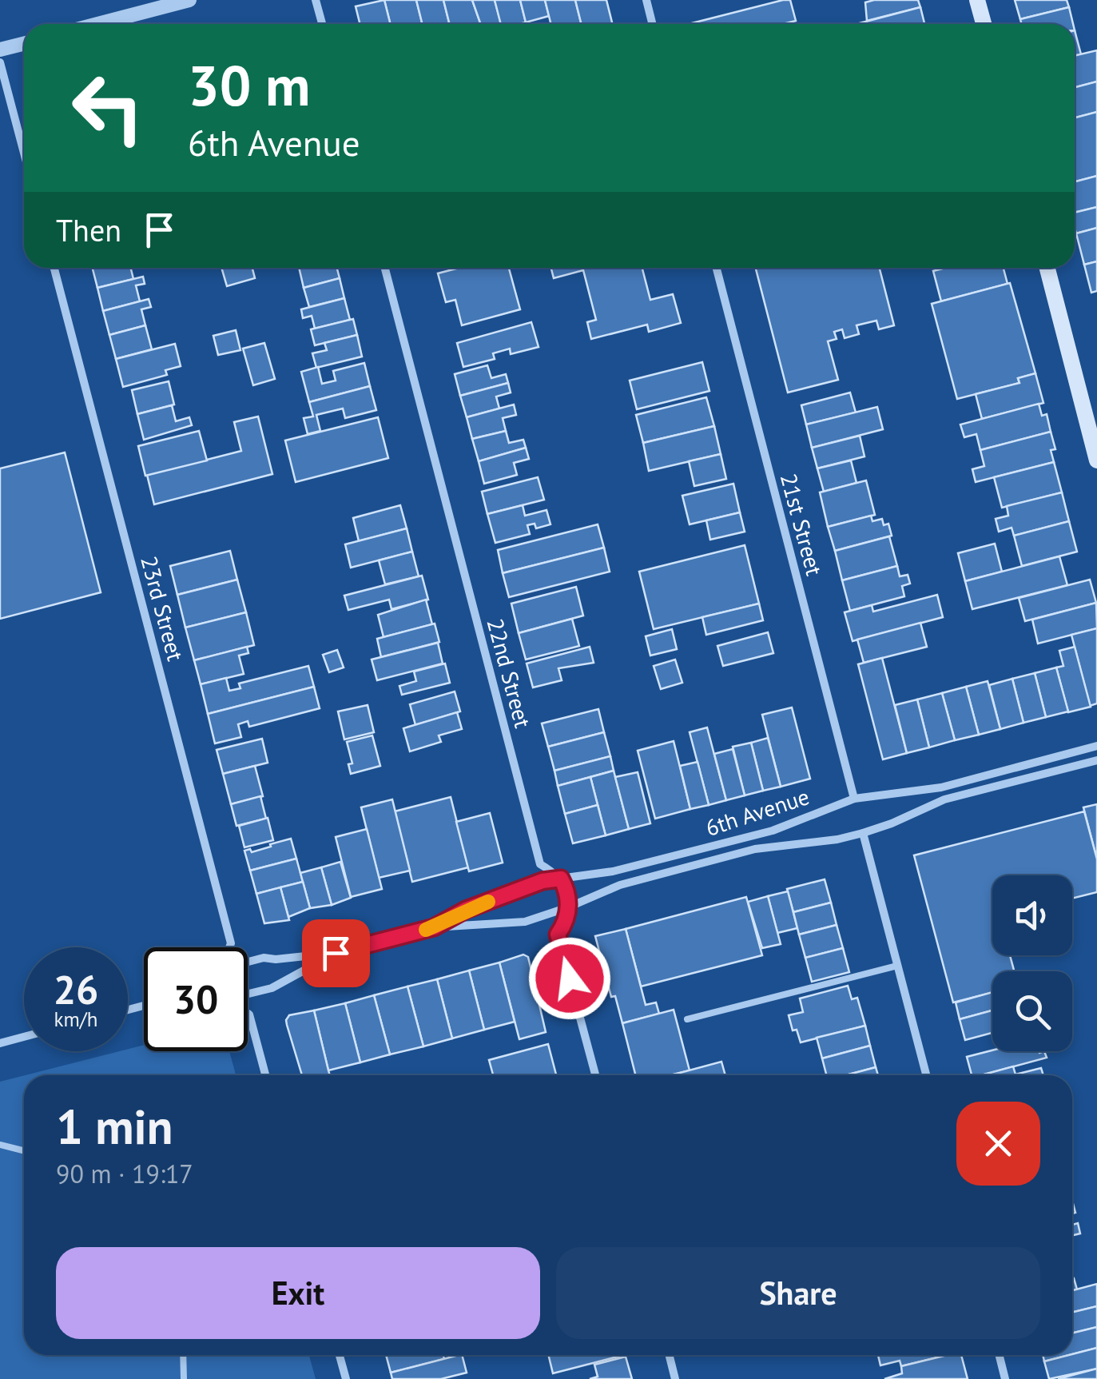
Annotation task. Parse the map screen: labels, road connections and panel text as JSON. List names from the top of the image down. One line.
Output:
{"streets":{"street":["21st Street","23rd Street","22nd Street","6th Avenue"]},"crossings":[["21st Street","6th Avenue"],["22nd Street","6th Avenue"]],"page":{"turn":["30 m","6th Avenue"],"then":"Then","speed":"26 km/h","limit":"30","heading":["1 min","90 m · 19:17"],"buttons":["Exit","Share"]}}
